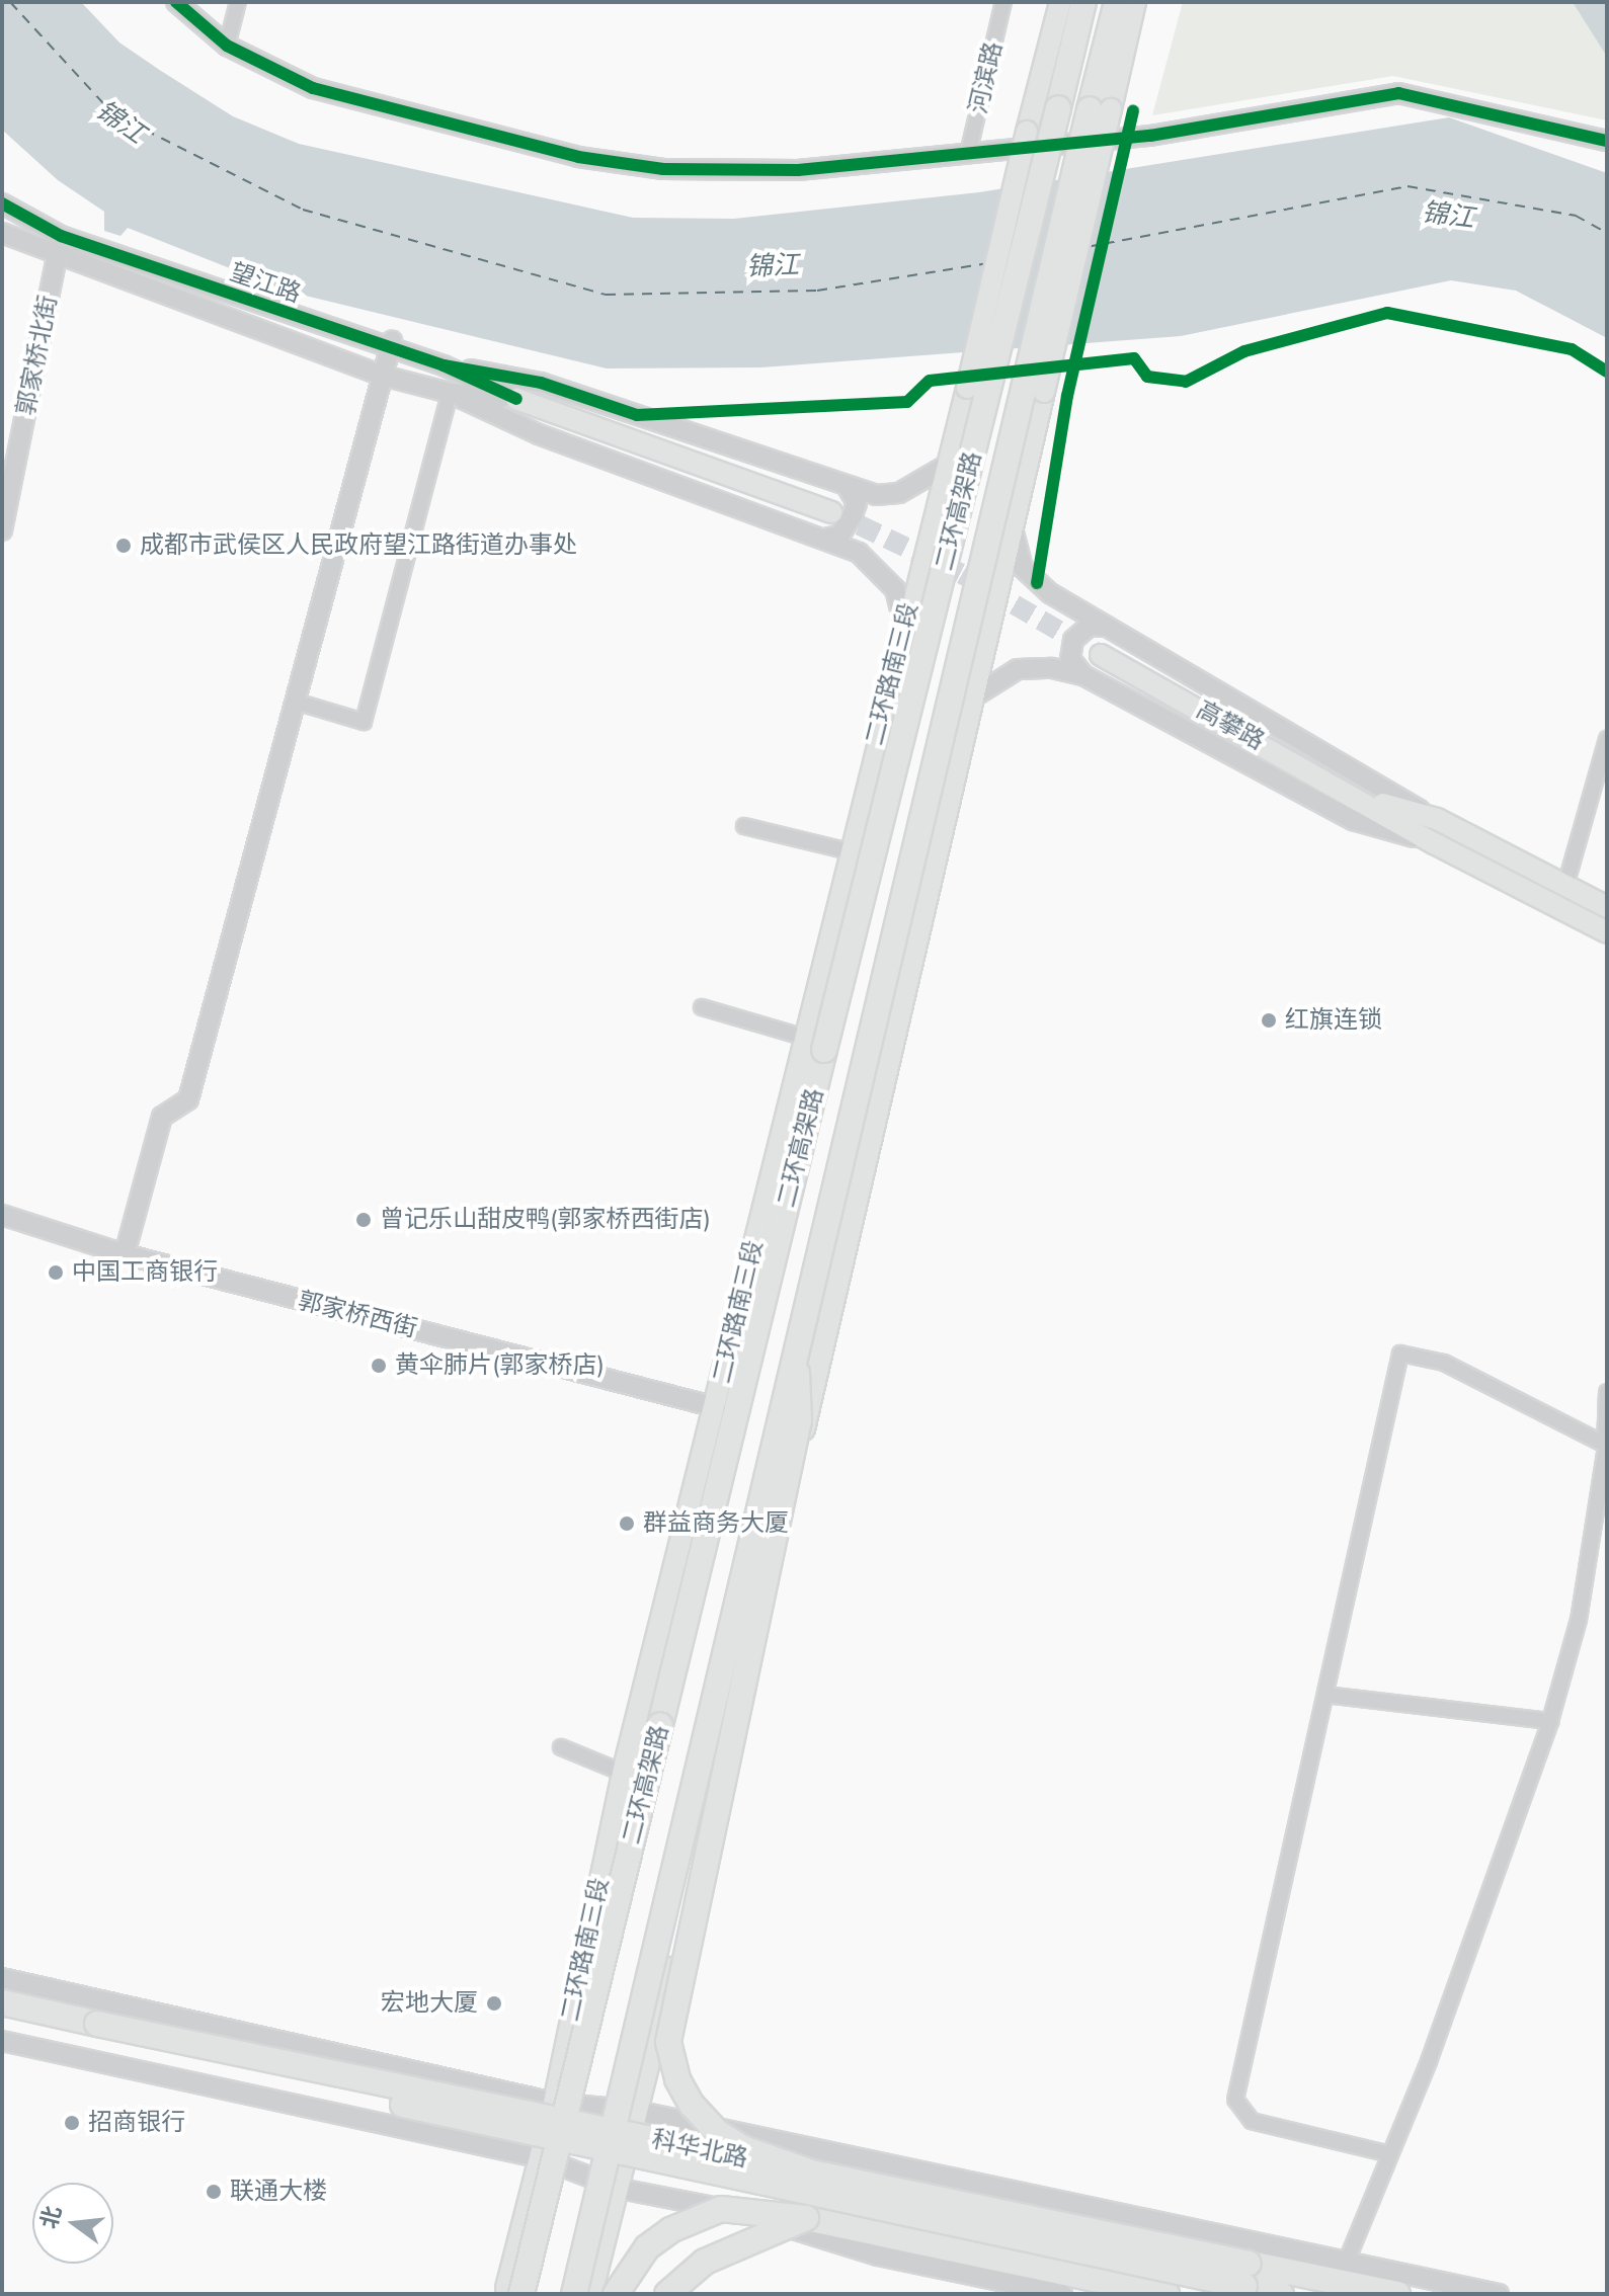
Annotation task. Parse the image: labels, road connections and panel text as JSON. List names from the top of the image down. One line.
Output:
{"streets":{"main road":["望江路","二环高架路","二环路南三段","高攀路","科华北路"],"street":["河滨路","郭家桥北街","郭家桥西街"]},"crossings":[["望江路","郭家桥北街"],["二环路南三段","郭家桥西街"]],"water":["锦江"],"places":["成都市武侯区人民政府望江路街道办事处","红旗连锁","曾记乐山甜皮鸭(郭家桥西街店)","中国工商银行","黄伞肺片(郭家桥店)","群益商务大厦","宏地大厦","招商银行","联通大楼"],"north":"left"}
